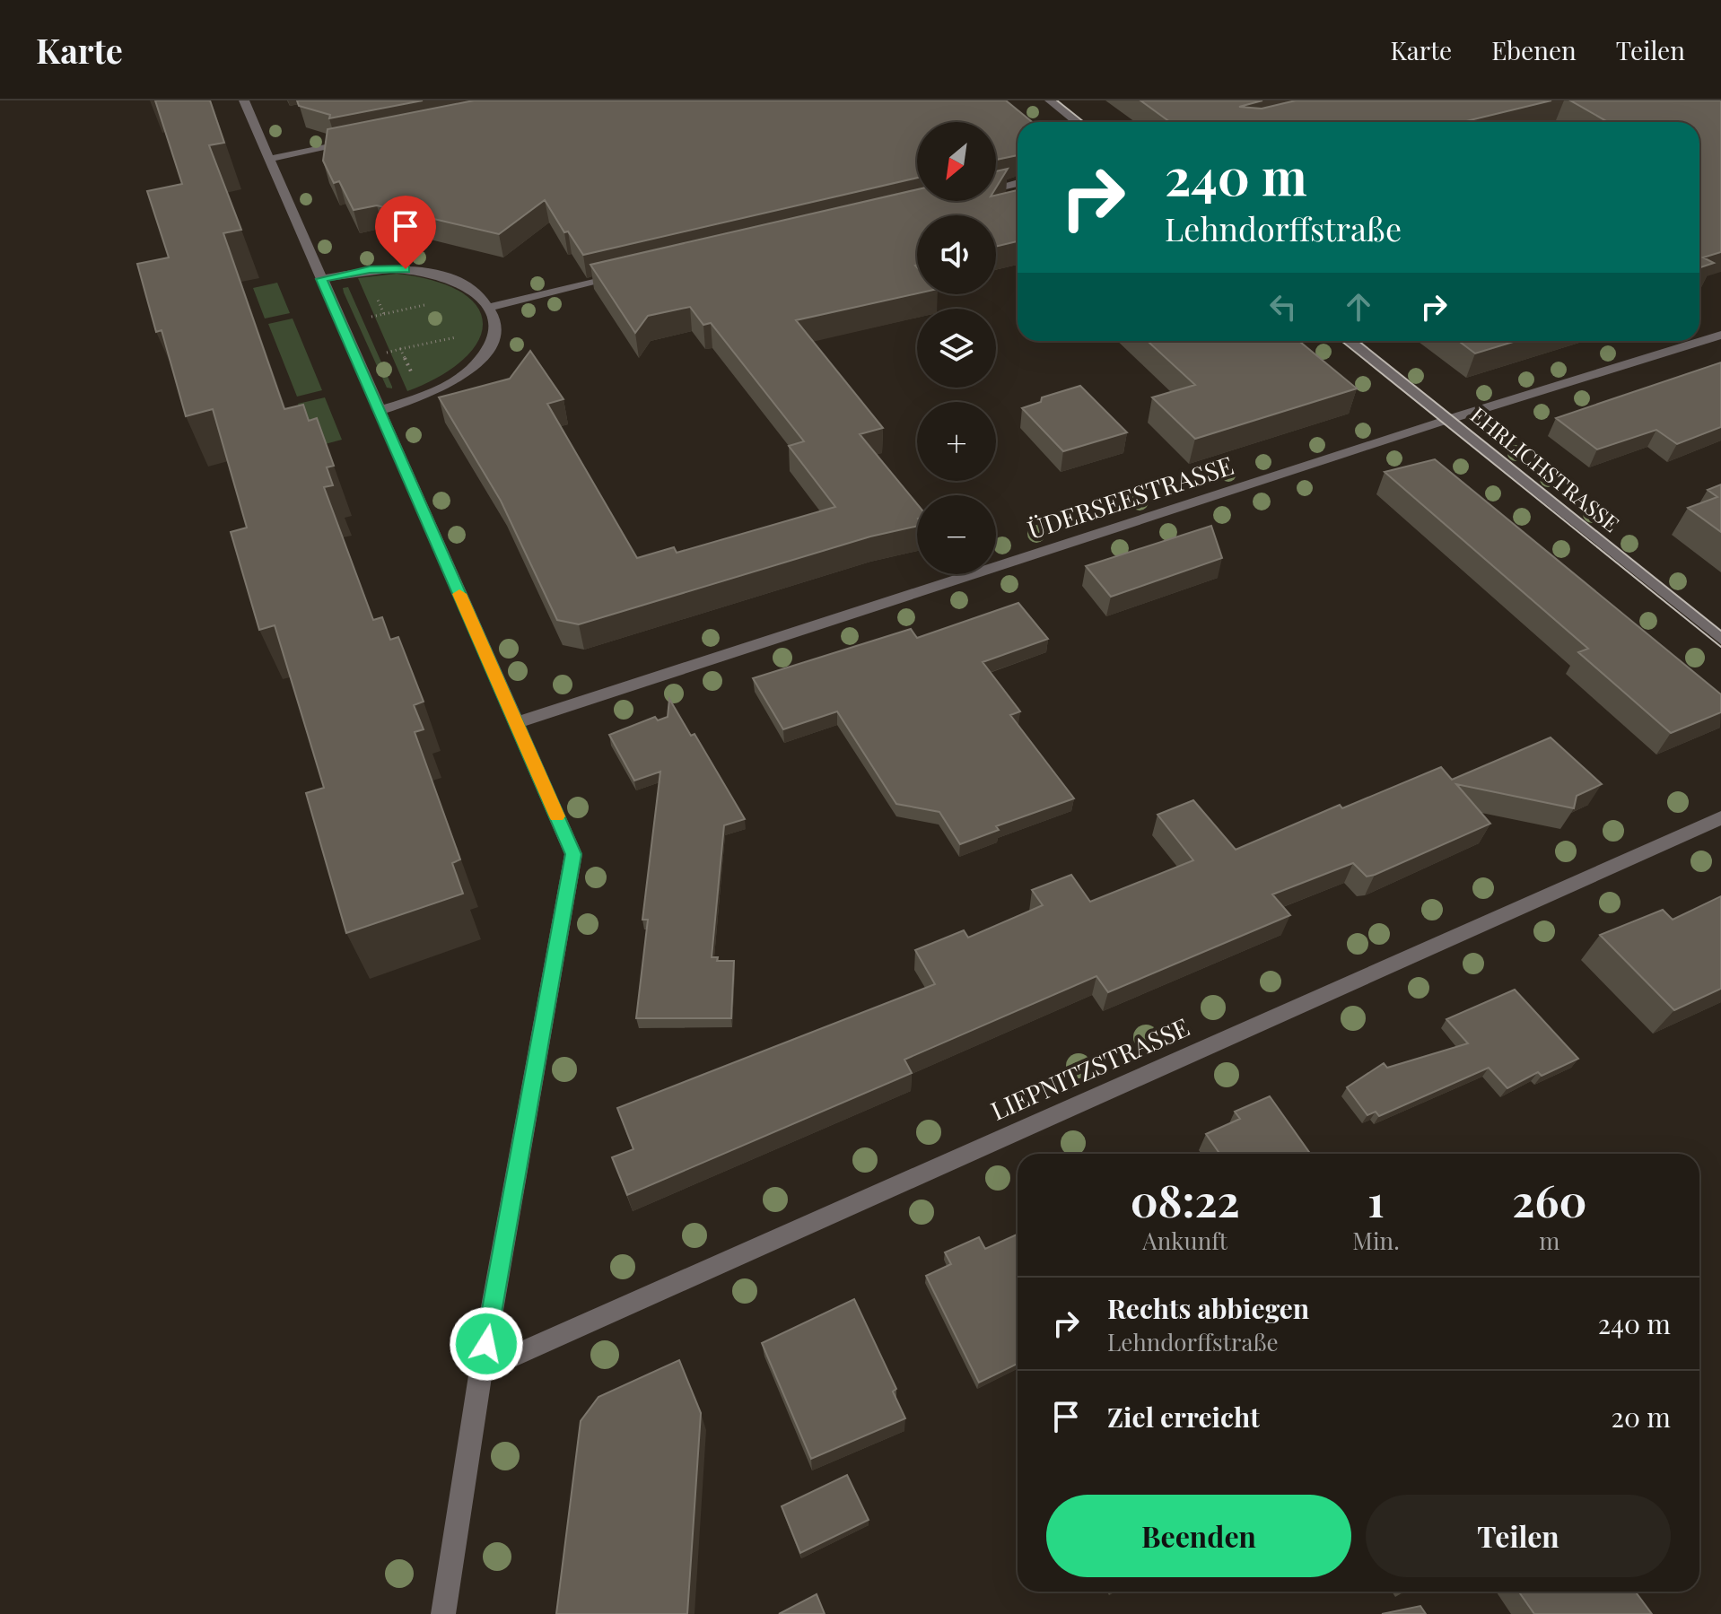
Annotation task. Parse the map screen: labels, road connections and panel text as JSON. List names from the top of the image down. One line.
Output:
{"streets":{"street":["EHRLICHSTRASSE","ÜDERSEESTRASSE","LIEPNITZSTRASSE"]},"crossings":[["EHRLICHSTRASSE","ÜDERSEESTRASSE"]],"north":"bottom left","page":{"header":"Karte","nav":["Karte","Ebenen","Teilen"],"map_buttons":["+","−"],"turn":["240 m","Lehndorffstraße"],"eta":["08:22","Ankunft","1","Min.","260","m"],"list":[{"name":"Rechts abbiegen","note":"Lehndorffstraße","value":"240 m"},{"name":"Ziel erreicht","value":"20 m"}],"buttons":["Beenden","Teilen"]}}
